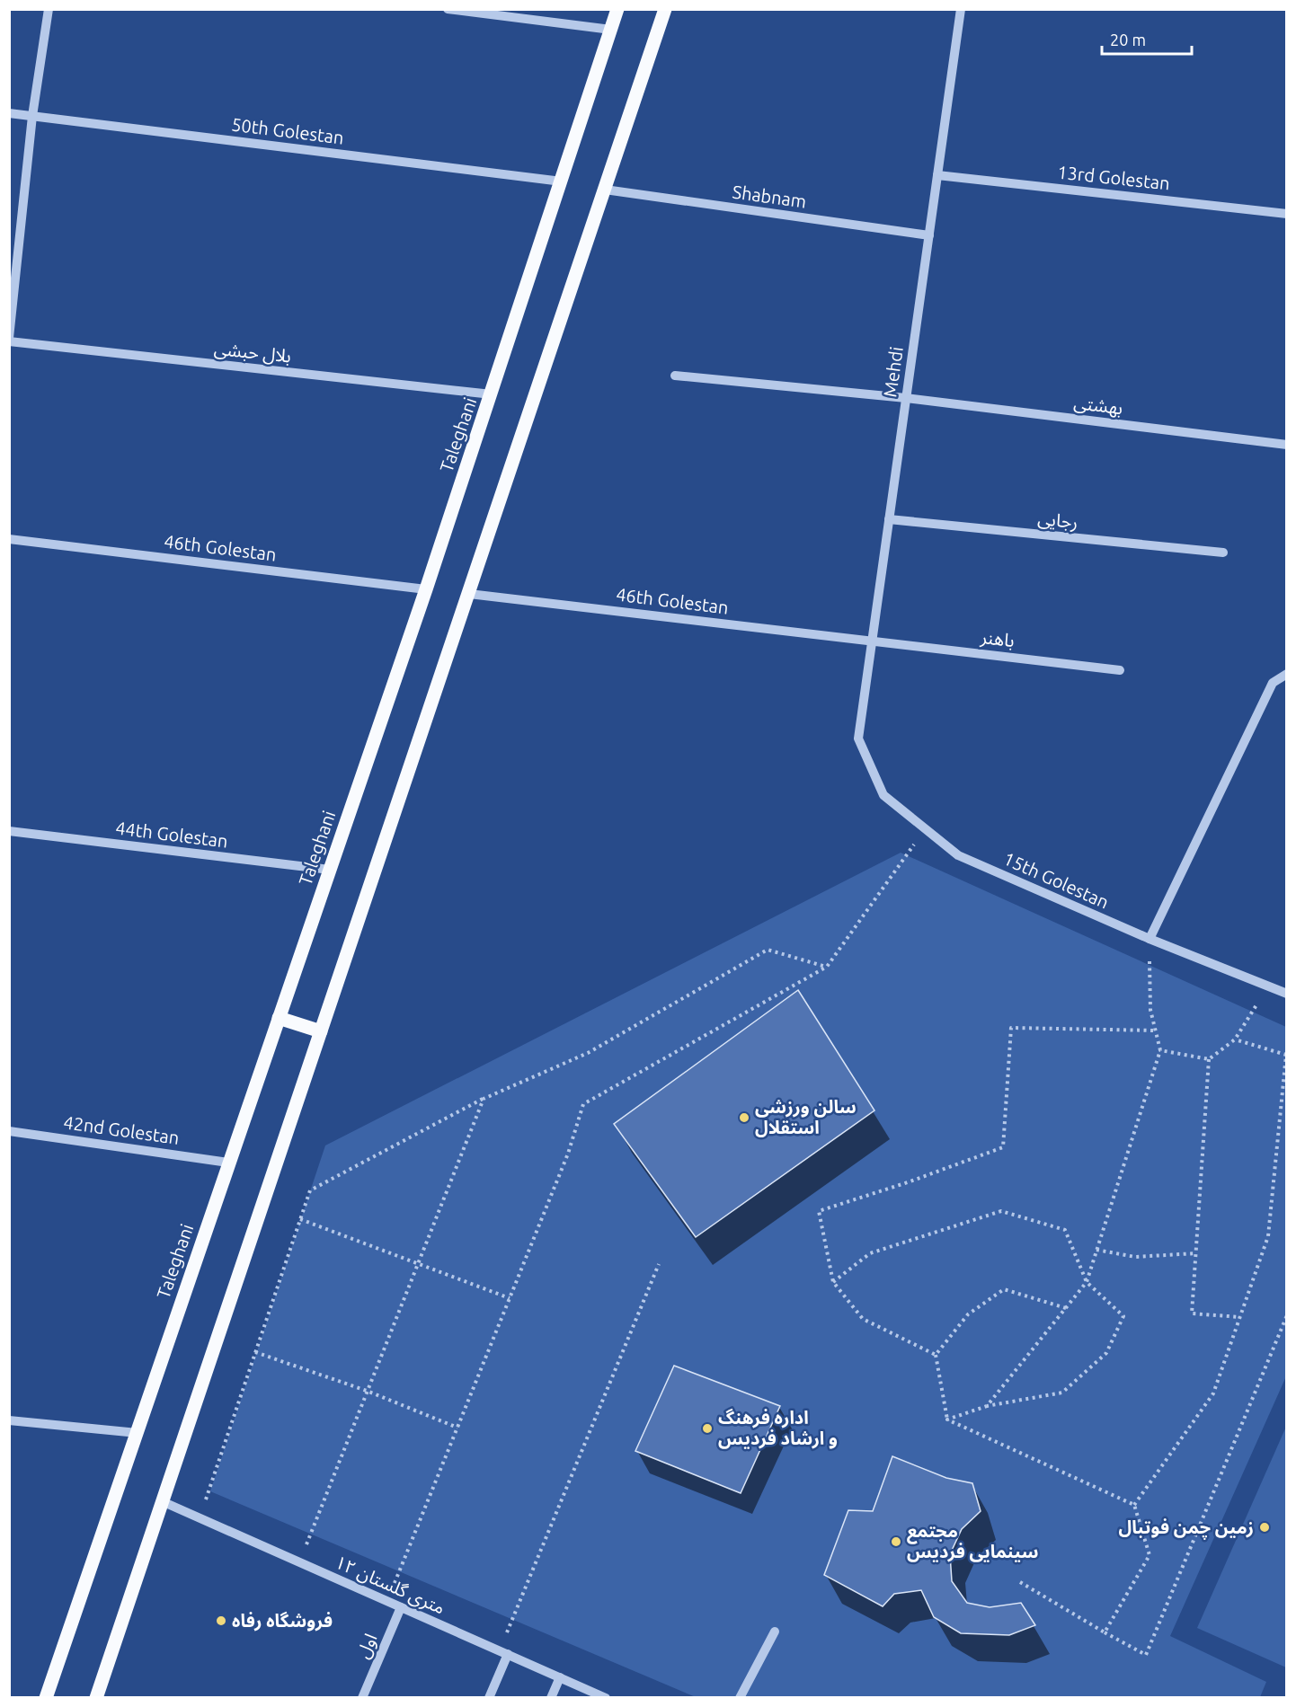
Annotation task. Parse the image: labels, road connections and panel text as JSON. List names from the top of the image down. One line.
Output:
{"streets":{"main road":["Taleghani"],"street":["50th Golestan","13rd Golestan","Shabnam","بلال حبشی","Mehdi","بهشتی","رجایی","46th Golestan","باهنر","44th Golestan","15th Golestan","42nd Golestan","۱۲ متری گلستان","اول"]},"crossings":[["50th Golestan","Taleghani"],["13rd Golestan","Mehdi"],["Shabnam","Mehdi"],["بلال حبشی","Taleghani"],["Mehdi","بهشتی"],["Mehdi","رجایی"],["Mehdi","46th Golestan"],["Mehdi","باهنر"],["Mehdi","15th Golestan"],["Taleghani","46th Golestan"],["Taleghani","44th Golestan"],["Taleghani","42nd Golestan"],["46th Golestan","باهنر"],["۱۲ متری گلستان","اول"]],"places":["سالن ورزشی استقلال","اداره فرهنگ و ارشاد فردیس","زمین چمن فوتبال","مجتمع سینمایی فردیس","فروشگاه رفاه"],"scale_bar":"20 m"}
